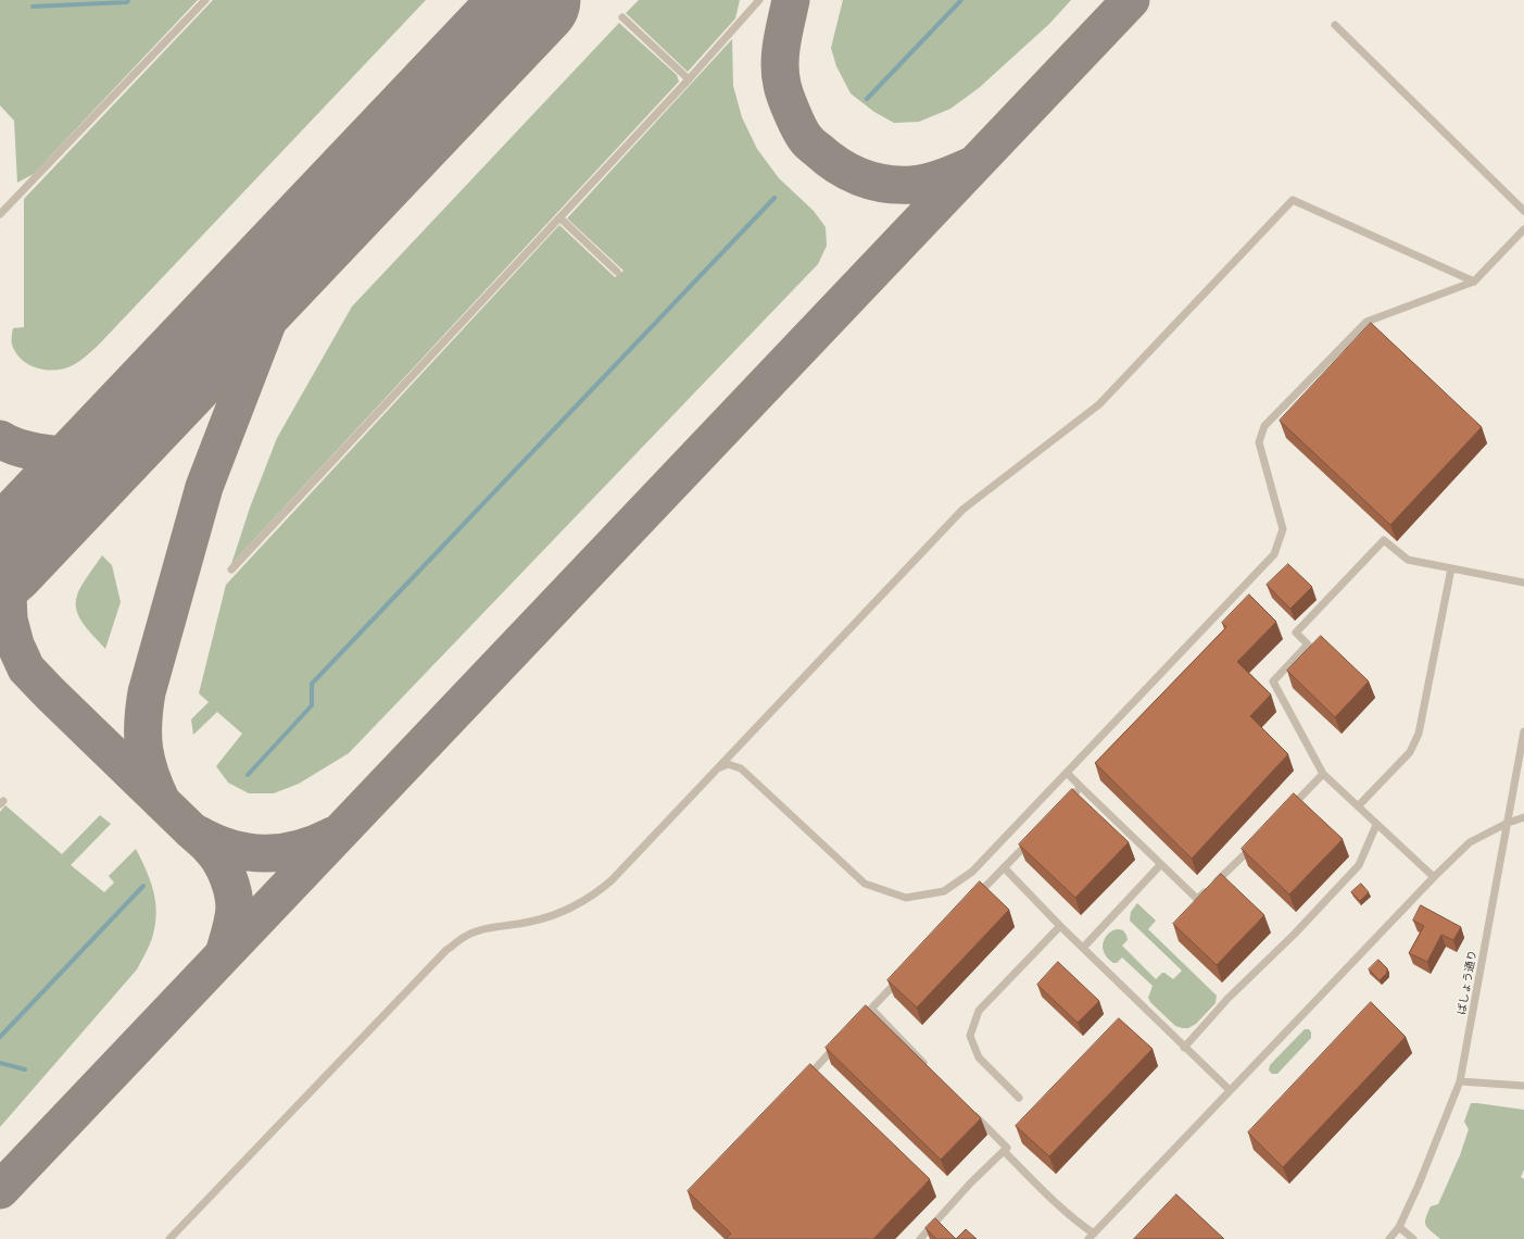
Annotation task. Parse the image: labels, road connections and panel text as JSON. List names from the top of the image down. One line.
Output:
{"streets":{"lane":["ばしょう通り"]}}
